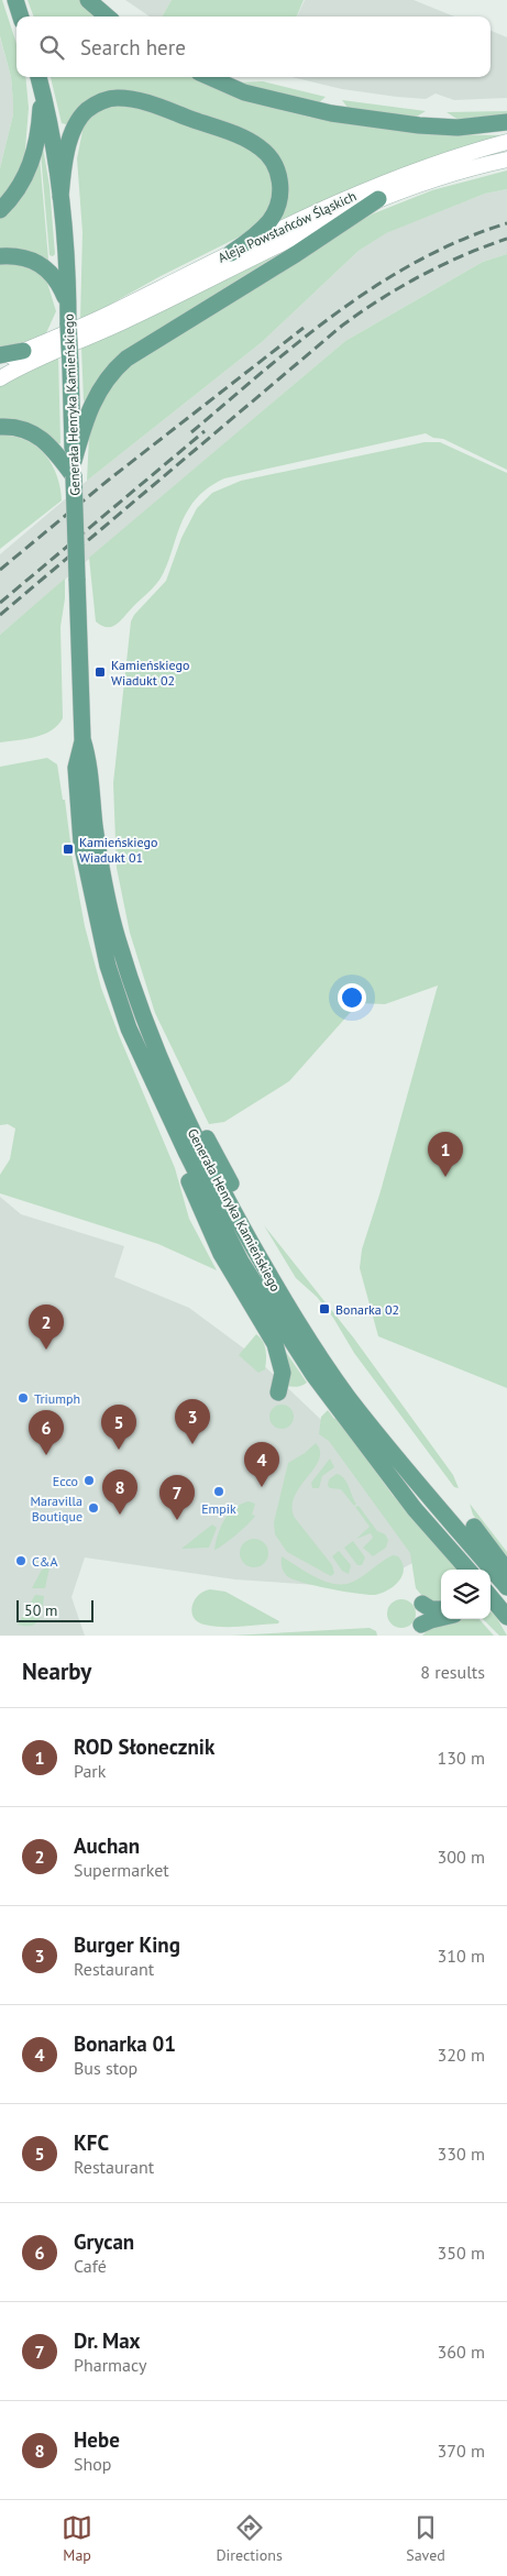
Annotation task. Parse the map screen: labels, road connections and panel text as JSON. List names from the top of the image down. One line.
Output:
{"streets":{"main road":["Aleja Powstańców Śląskich","Generała Henryka Kamieńskiego"]},"crossings":[["Aleja Powstańców Śląskich","Generała Henryka Kamieńskiego"]],"places":{"transit":["Kamieńskiego Wiadukt 02","Kamieńskiego Wiadukt 01","Bonarka 02"],"other":["Triumph","Ecco","Empik","Maravilla Boutique","C&A"]},"scale_bar":"50 m","page":{"search":"Search here","pins":["1","2","3","5","6","4","8","7"],"scale":"50 m","heading":["Nearby","8 results"],"list":[{"mark":"1","name":"ROD Słonecznik","note":"Park","value":"130 m"},{"mark":"2","name":"Auchan","note":"Supermarket","value":"300 m"},{"mark":"3","name":"Burger King","note":"Restaurant","value":"310 m"},{"mark":"4","name":"Bonarka 01","note":"Bus stop","value":"320 m"},{"mark":"5","name":"KFC","note":"Restaurant","value":"330 m"},{"mark":"6","name":"Grycan","note":"Café","value":"350 m"},{"mark":"7","name":"Dr. Max","note":"Pharmacy","value":"360 m"},{"mark":"8","name":"Hebe","note":"Shop","value":"370 m"}],"nav":["Map","Directions","Saved"]}}
